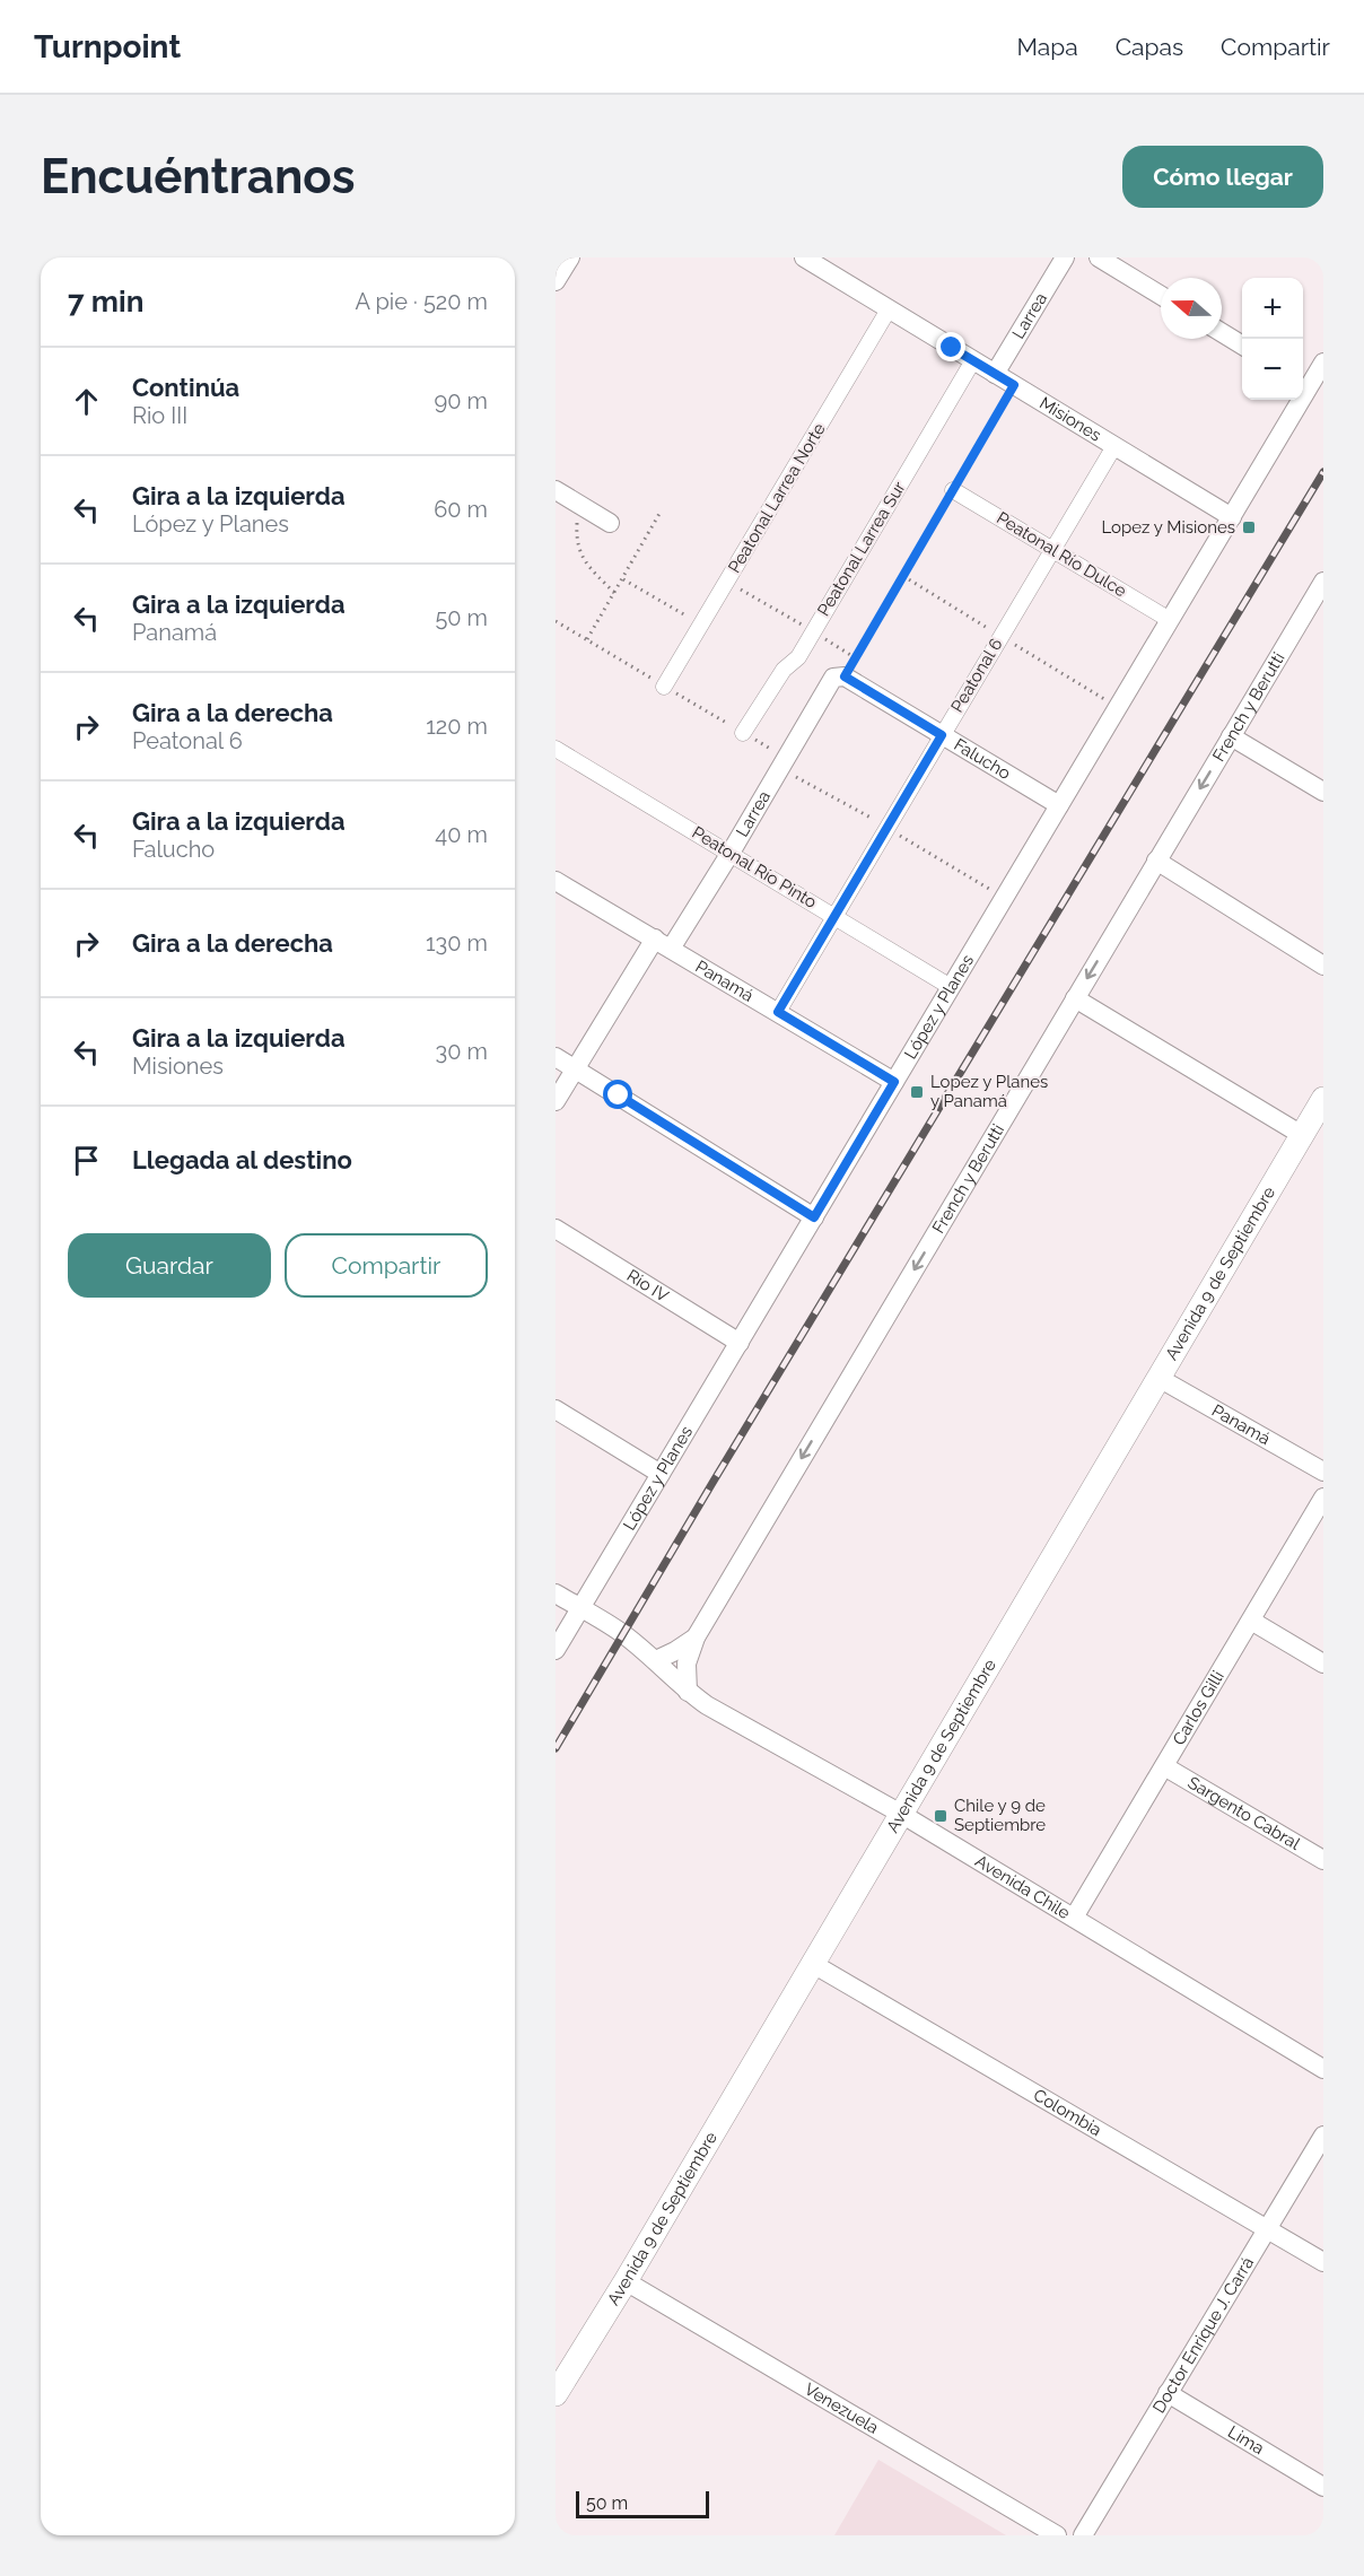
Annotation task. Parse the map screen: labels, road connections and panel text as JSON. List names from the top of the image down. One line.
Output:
{"streets":{"street":["Larrea","Misiones","Peatonal Larrea Norte","Peatonal Larrea Sur","Peatonal Río Dulce","Peatonal 6","French y Berutti","Falucho","Peatonal Río Pinto","Panamá","López y Planes","Avenida 9 de Septiembre","Rio IV","Carlos Gilli","Sargento Cabral","Avenida Chile","Colombia","Doctor Enrique J. Carrá","Venezuela","Lima"]},"crossings":[["Larrea","Misiones"],["Larrea","Falucho"],["Larrea","Peatonal Río Pinto"],["Larrea","Panamá"],["Misiones","Peatonal Larrea Norte"],["Misiones","Peatonal Larrea Sur"],["Misiones","Peatonal 6"],["Misiones","López y Planes"],["Peatonal Río Dulce","Peatonal 6"],["Peatonal Río Dulce","López y Planes"],["Peatonal 6","Falucho"],["Peatonal 6","Peatonal Río Pinto"],["Peatonal 6","Panamá"],["French y Berutti","Avenida Chile"],["Falucho","López y Planes"],["Peatonal Río Pinto","López y Planes"],["Panamá","López y Planes"],["Panamá","Avenida 9 de Septiembre"],["López y Planes","Rio IV"],["López y Planes","Avenida Chile"],["Avenida 9 de Septiembre","Avenida Chile"],["Avenida 9 de Septiembre","Colombia"],["Avenida 9 de Septiembre","Venezuela"],["Carlos Gilli","Sargento Cabral"],["Carlos Gilli","Avenida Chile"],["Colombia","Doctor Enrique J. Carrá"],["Doctor Enrique J. Carrá","Lima"]],"one_way":["French y Berutti"],"places":{"transit":["Lopez y Misiones","Lopez y Planes y Panamá","Chile y 9 de Septiembre"]},"scale_bar":"50 m","north":"left","page":{"header":"Turnpoint","nav":["Mapa","Capas","Compartir"],"buttons":["Cómo llegar",["Guardar","Compartir"]],"title":"Encuéntranos","heading":["7 min","A pie · 520 m"],"map_buttons":["+","−"],"list":[["Continúa","Rio III","90 m"],["Gira a la izquierda","López y Planes","60 m"],["Gira a la izquierda","Panamá","50 m"],["Gira a la derecha","Peatonal 6","120 m"],["Gira a la izquierda","Falucho","40 m"],["Gira a la derecha","130 m"],["Gira a la izquierda","Misiones","30 m"],"Llegada al destino"],"scale":"50 m"}}
